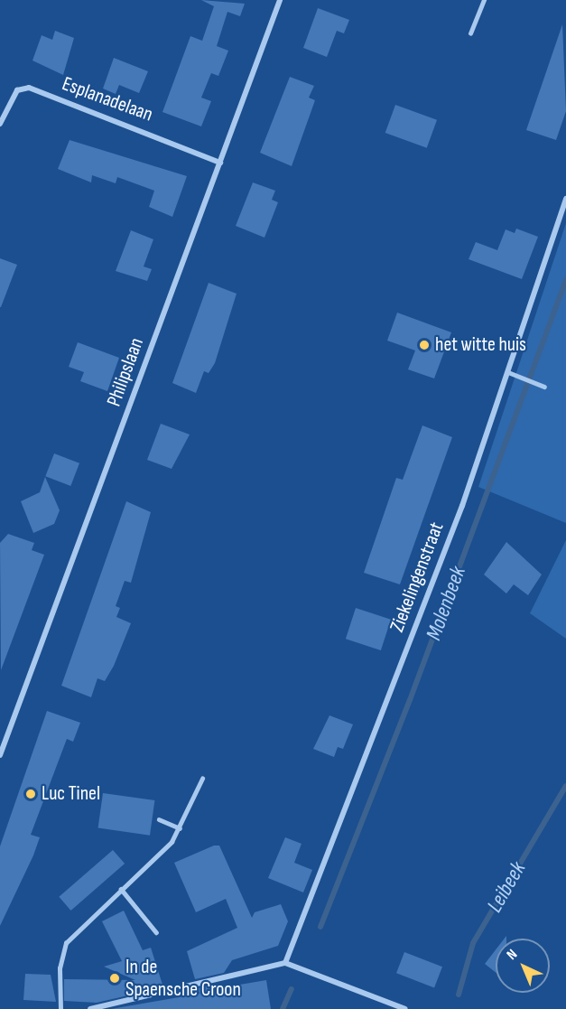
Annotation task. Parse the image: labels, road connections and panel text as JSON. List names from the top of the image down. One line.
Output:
{"streets":{"street":["Esplanadelaan","Philipslaan","Ziekelingenstraat"]},"crossings":[["Esplanadelaan","Philipslaan"]],"water":["Molenbeek","Leibeek"],"places":["het witte huis","Luc Tinel","In de Spaensche Croon"],"north":"top left"}
